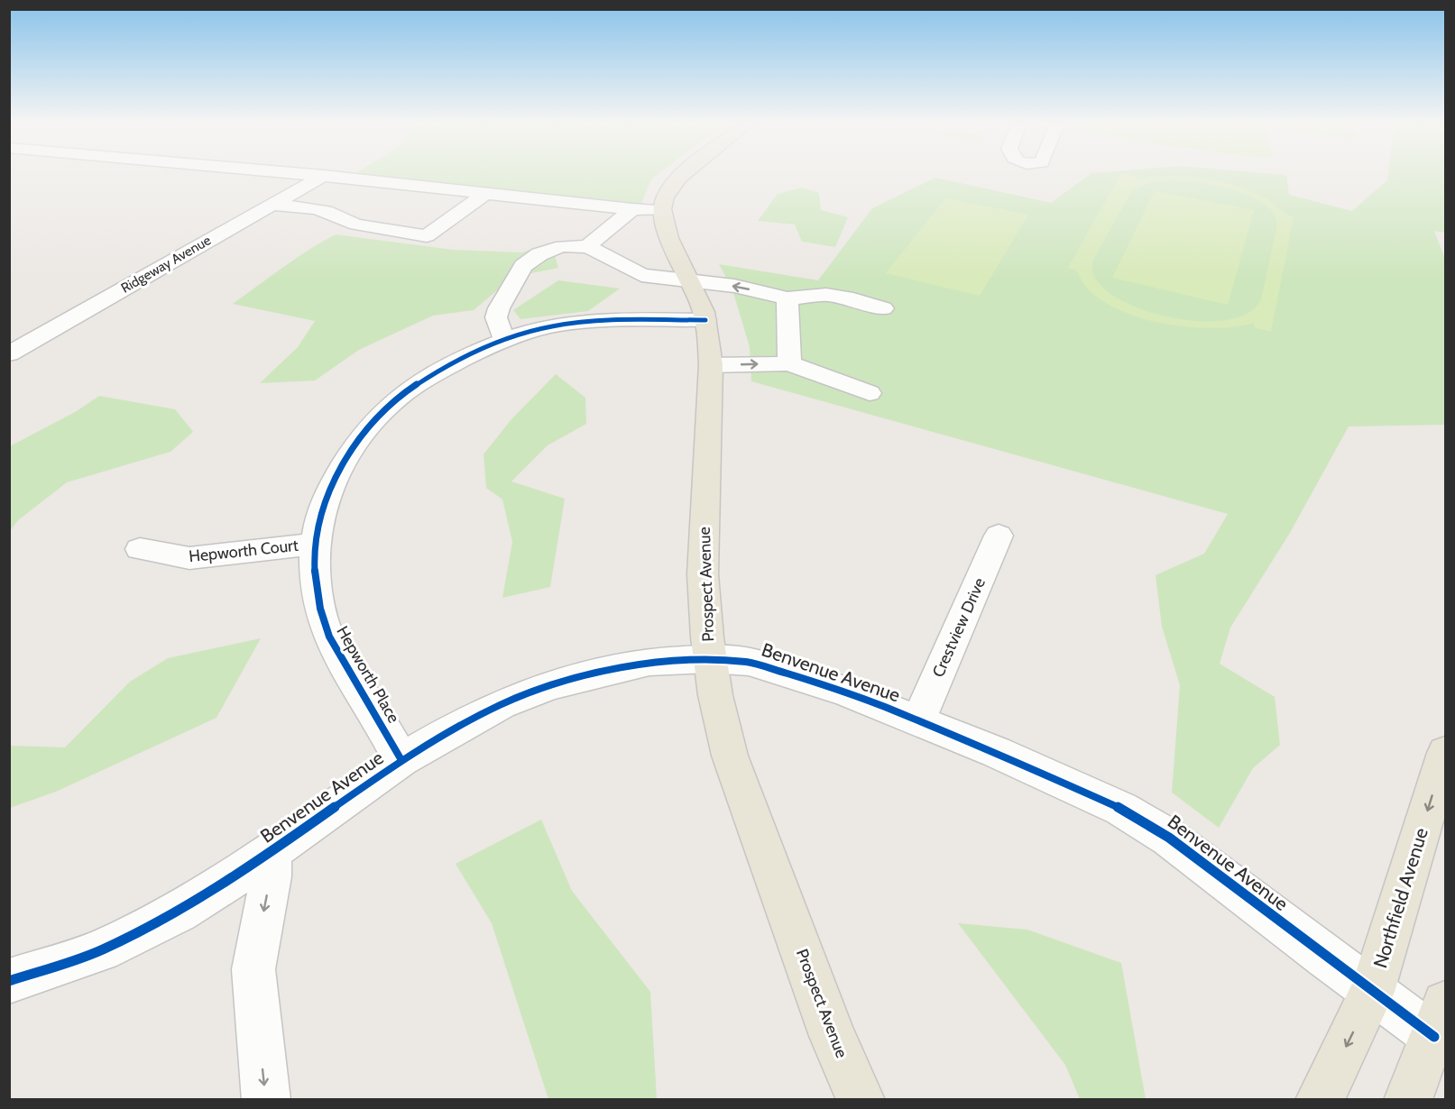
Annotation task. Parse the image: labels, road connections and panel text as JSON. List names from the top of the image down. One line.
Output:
{"streets":{"main road":["Prospect Avenue","Northfield Avenue"],"street":["Ridgeway Avenue","Hepworth Court","Crestview Drive","Benvenue Avenue","Hepworth Place"]},"crossings":[["Hepworth Court","Hepworth Place"],["Prospect Avenue","Benvenue Avenue"],["Prospect Avenue","Hepworth Place"],["Crestview Drive","Benvenue Avenue"],["Benvenue Avenue","Hepworth Place"],["Benvenue Avenue","Northfield Avenue"]],"one_way":["Northfield Avenue"]}
